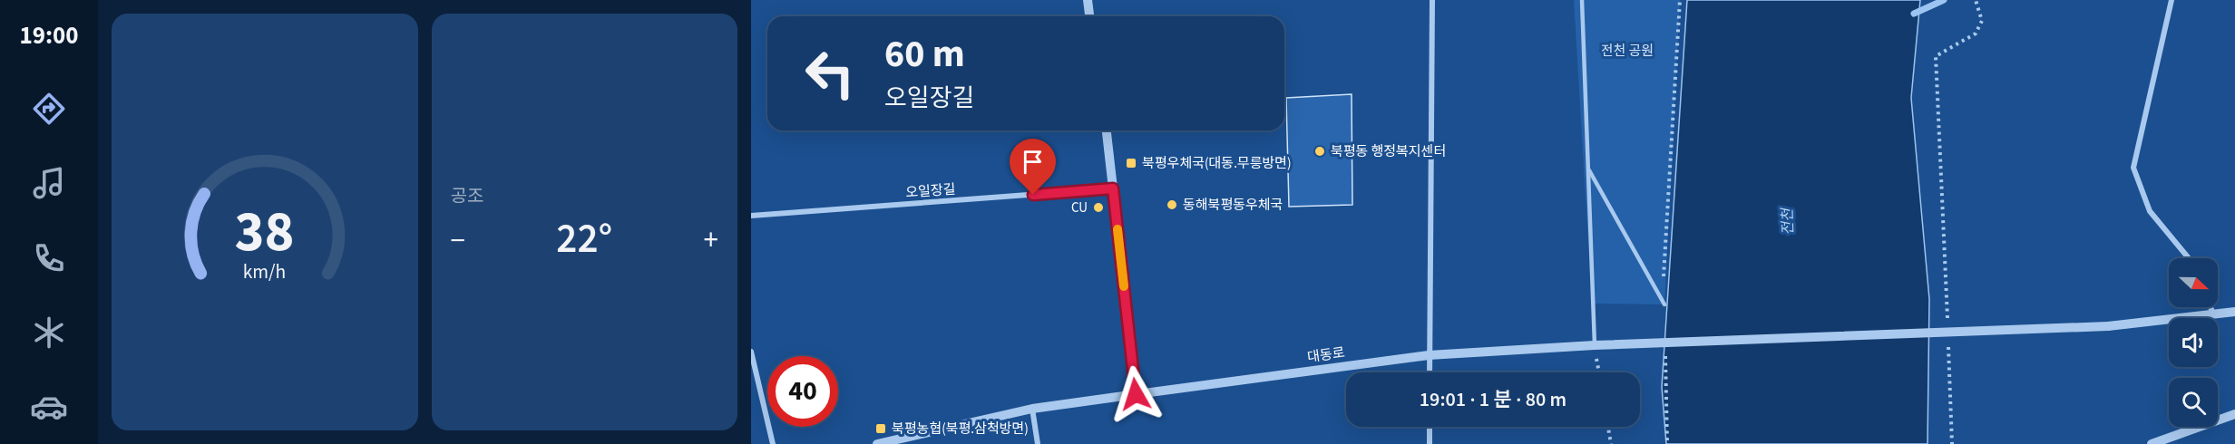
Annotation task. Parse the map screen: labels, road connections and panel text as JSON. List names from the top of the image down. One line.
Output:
{"streets":{"street":["오일장길","대동로"]},"water":["전천"],"parks":["전천 공원"],"places":{"other":["북평동 행정복지센터","동해북평동우체국","CU"],"transit":["북평우체국(대동.무릉방면)","북평농협(북평.삼척방면)"]},"north":"right","page":{"tabs":"19:00","tile":"공조","turn":["60 m","오일장길"],"heat":["−","22°","+"],"limit":"40","trip":"19:01 · 1 분 · 80 m","gauge":["38","km/h"]}}
